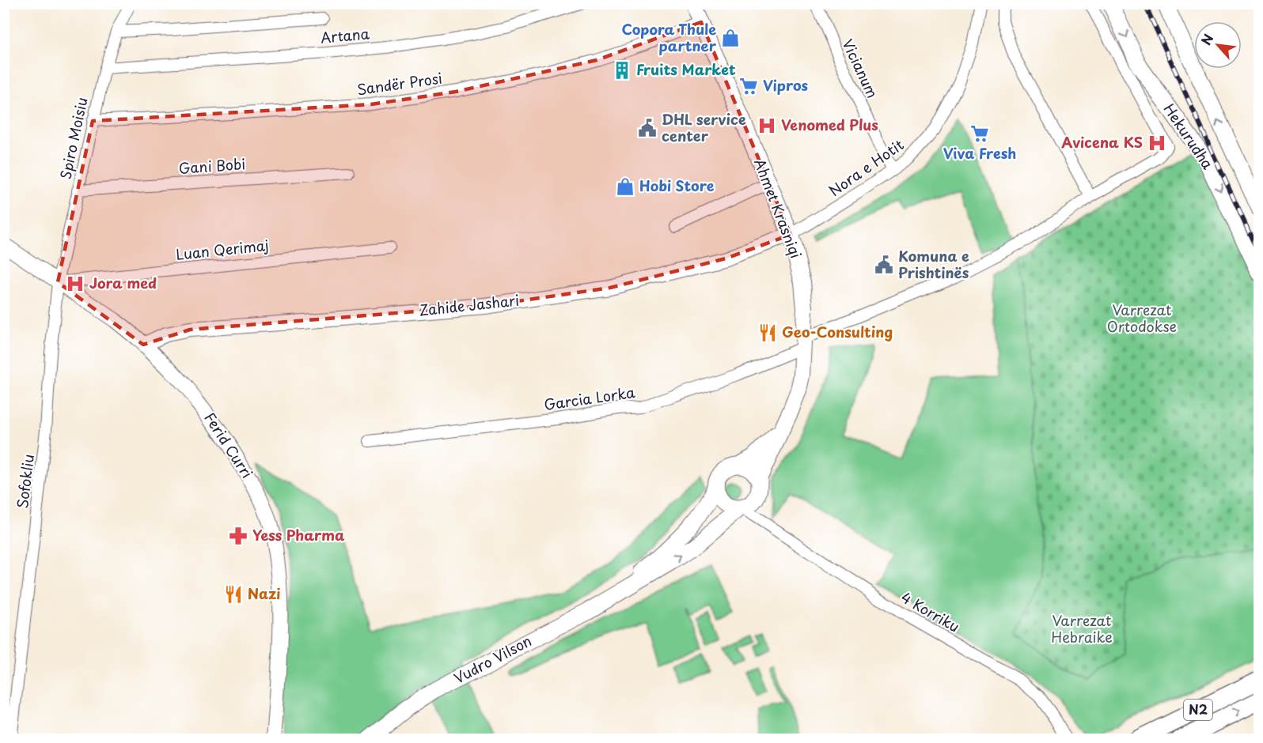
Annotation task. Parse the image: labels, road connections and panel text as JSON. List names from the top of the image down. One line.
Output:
{"streets":{"highway":["N2"],"main road":["Hekurudha","Ahmet Krasniqi","Vudro Vilson"],"street":["Artana","Vicianum","Sandër Prosi","Spiro Moisiu","Gani Bobi","Nora e Hotit","Luan Qerimaj","Zahide Jashari","Garcia Lorka","Ferid Curri","Sofokliu","4 Korriku"]},"crossings":[["Artana","Spiro Moisiu"],["Vicianum","Nora e Hotit"],["Sandër Prosi","Spiro Moisiu"],["Sandër Prosi","Ahmet Krasniqi"],["Spiro Moisiu","Gani Bobi"],["Spiro Moisiu","Luan Qerimaj"],["Spiro Moisiu","Ferid Curri"],["Spiro Moisiu","Sofokliu"],["Nora e Hotit","Ahmet Krasniqi"],["Nora e Hotit","Zahide Jashari"],["Ahmet Krasniqi","Zahide Jashari"],["Ahmet Krasniqi","Garcia Lorka"],["Ahmet Krasniqi","4 Korriku"],["Ahmet Krasniqi","Vudro Vilson"],["Luan Qerimaj","Ferid Curri"],["Luan Qerimaj","Sofokliu"],["Zahide Jashari","Ferid Curri"],["Ferid Curri","Sofokliu"],["4 Korriku","Vudro Vilson"]],"parks":["Varrezat Ortodokse","Varrezat Hebraike"],"places":{"shop":["Copora Thule partner","Hobi Store"],"building":["Fruits Market"],"supermarket":["Vipros","Viva Fresh"],"hospital":["Venomed Plus","Avicena KS","Jora med"],"public building":["DHL service center","Komuna e Prishtinës"],"restaurant":["Geo-Consulting","Nazi"],"pharmacy":["Yess Pharma"]},"north":"top left"}
